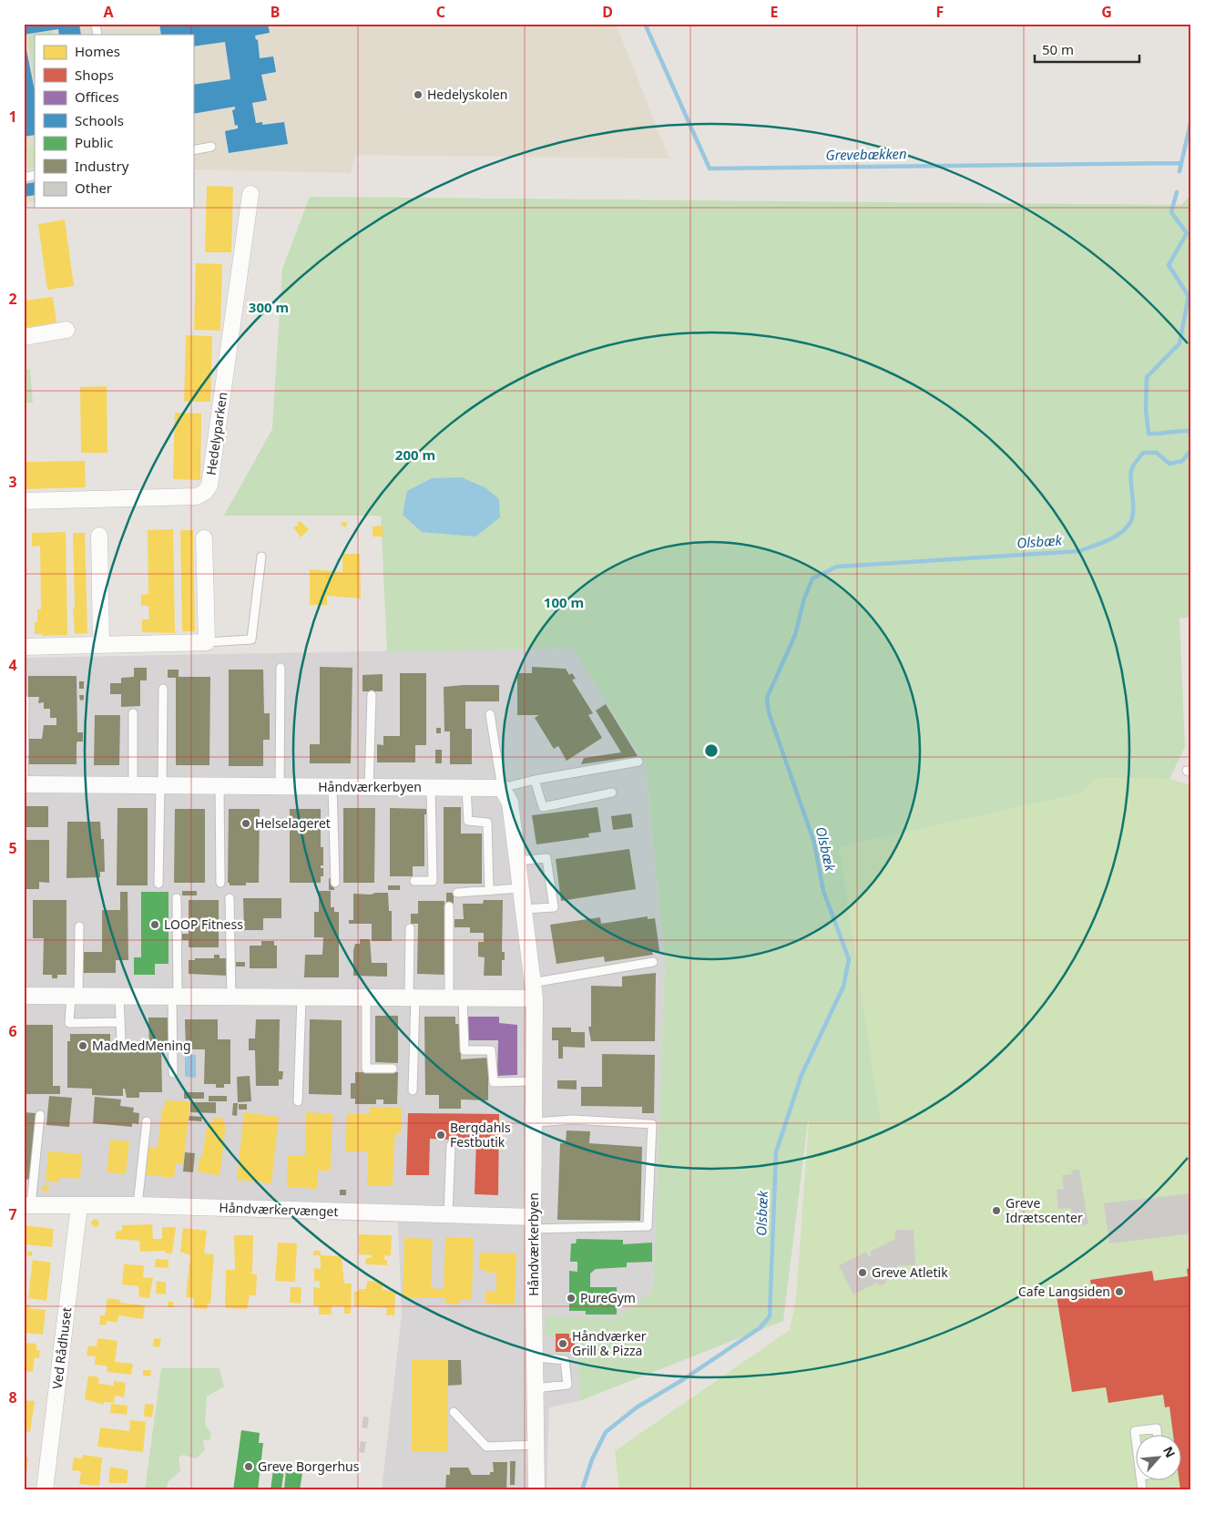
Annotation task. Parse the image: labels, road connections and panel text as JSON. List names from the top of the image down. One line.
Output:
{"streets":{"street":["Hedelyparken","Håndværkerbyen","Håndværkervænget","Ved Rådhuset"]},"crossings":[["Håndværkerbyen","Håndværkervænget"],["Håndværkervænget","Ved Rådhuset"]],"water":["Grevebækken","Olsbæk"],"places":["Hedelyskolen","Helselageret","LOOP Fitness","MadMedMening","Bergdahls Festbutik","Greve Idrætscenter","Greve Atletik","Cafe Langsiden","PureGym","Håndværker Grill & Pizza","Greve Borgerhus"],"legend":["Homes","Shops","Offices","Schools","Public","Industry","Other"],"scale_bar":"50 m","north":"top right","grid":{"columns":["A","B","C","D","E","F","G"],"rows":["1","2","3","4","5","6","7","8"]},"rings":["300 m","200 m","100 m"]}
